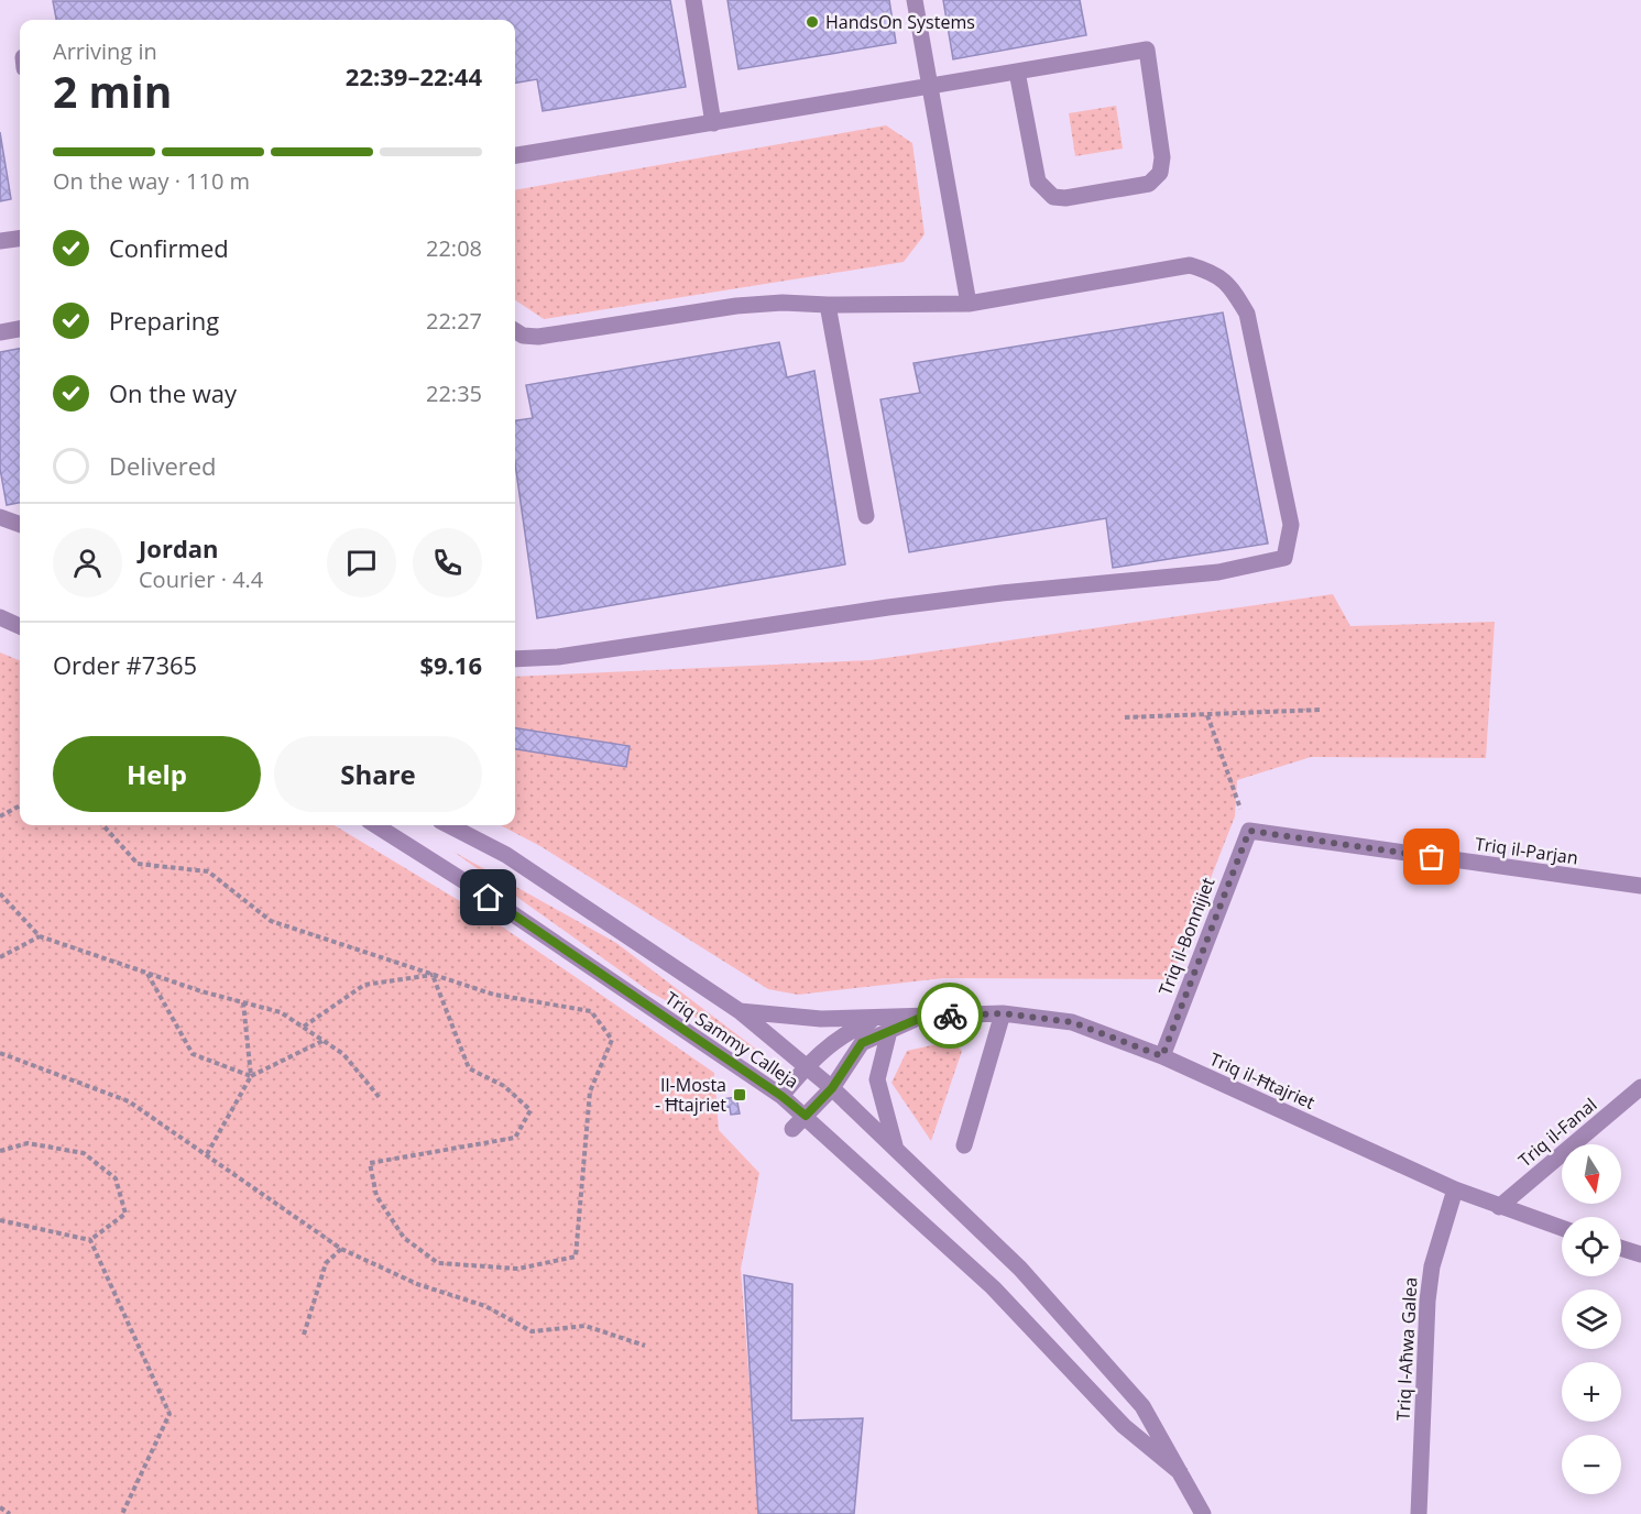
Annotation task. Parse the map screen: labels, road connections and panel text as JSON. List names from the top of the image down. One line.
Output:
{"streets":{"street":["Triq il-Parjan","Triq il-Bonnijiet","Triq Sammy Calleja","Triq il-Ħtajriet","Triq il-Fanal","Triq l-Aħwa Galea"]},"crossings":[["Triq il-Parjan","Triq il-Bonnijiet"],["Triq il-Bonnijiet","Triq il-Ħtajriet"],["Triq Sammy Calleja","Triq il-Ħtajriet"],["Triq il-Ħtajriet","Triq il-Fanal"],["Triq il-Ħtajriet","Triq l-Aħwa Galea"]],"places":{"other":["HandsOn Systems"],"transit":["Il-Mosta - Ħtajriet"]},"north":"bottom","page":{"heading":["2 min","Arriving in","22:39–22:44"],"panel":["Jordan","Courier · 4.4","Order #7365","$9.16"],"bar":"On the way · 110 m","list":[["Confirmed","22:08"],["Preparing","22:27"],["On the way","22:35"],"Delivered"],"buttons":["Help","Share"],"map_buttons":["+","−"]}}
